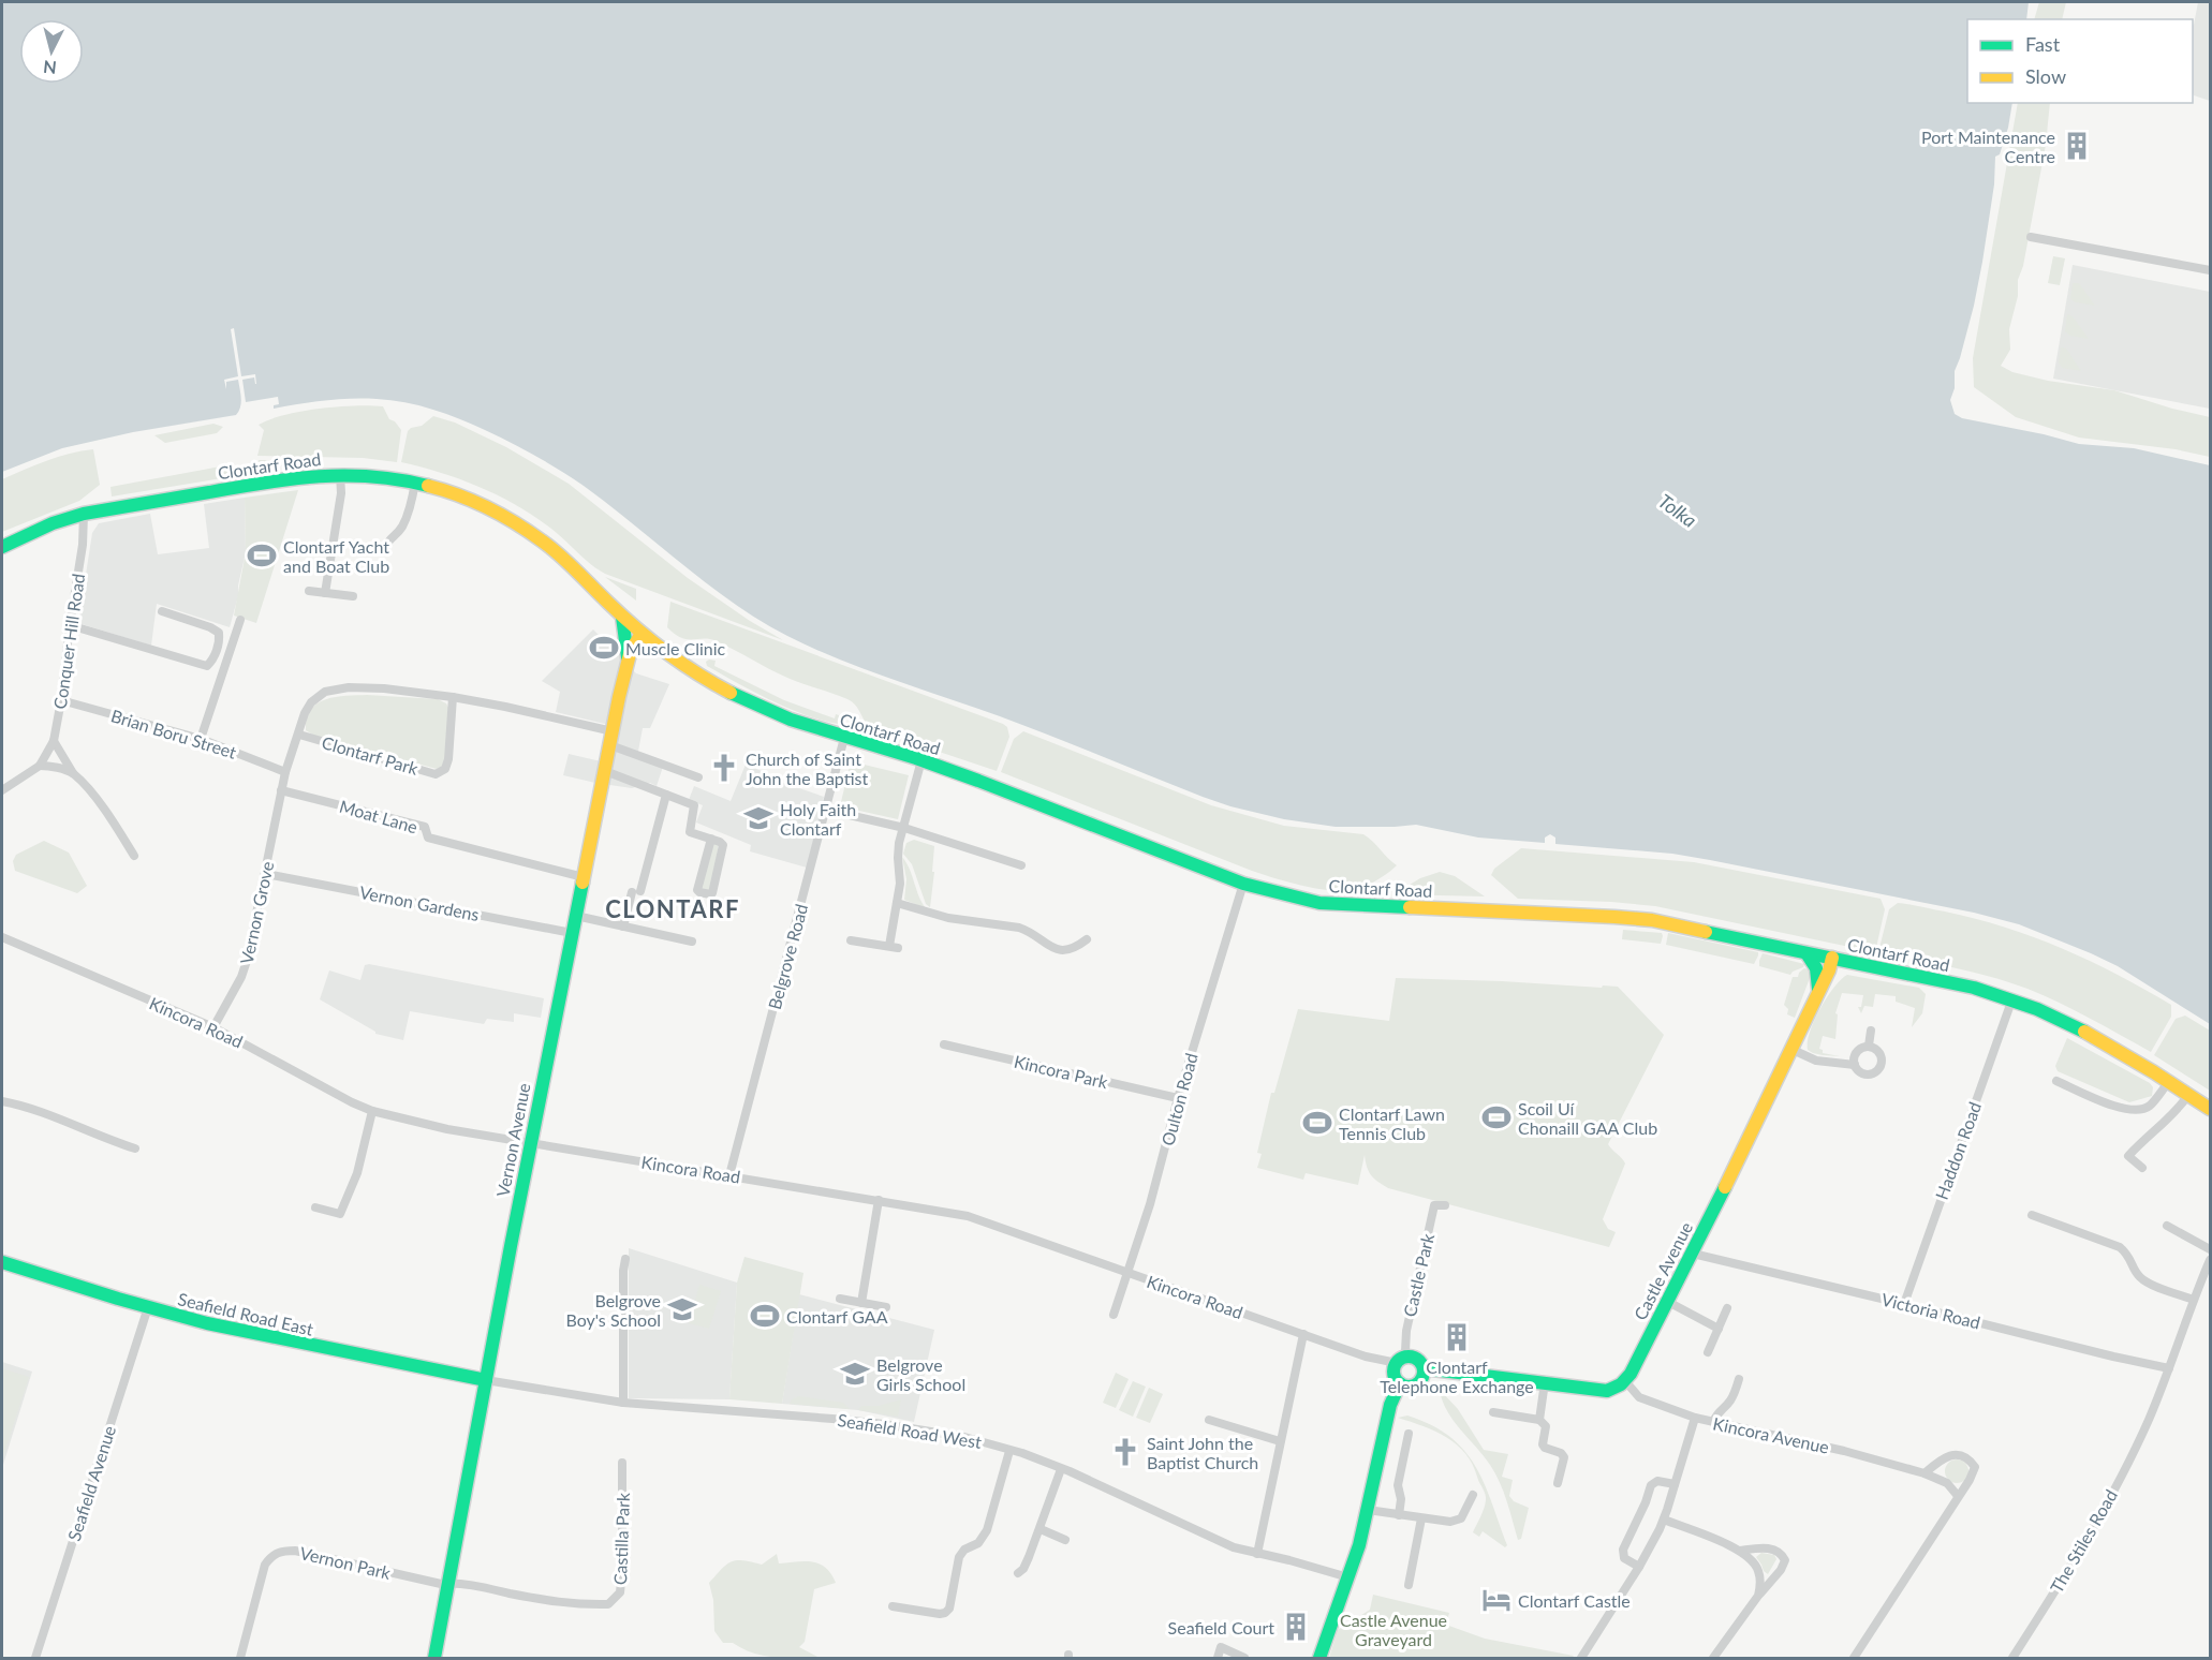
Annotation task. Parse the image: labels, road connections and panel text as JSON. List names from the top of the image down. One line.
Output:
{"streets":{"main road":["Clontarf Road","Vernon Avenue","Castle Avenue","Seafield Road East"],"street":["Conquer Hill Road","Brian Boru Street","Clontarf Park","Moat Lane","Vernon Gardens","Vernon Grove","Belgrove Road","Kincora Road","Kincora Park","Oulton Road","Haddon Road","Castle Park","Victoria Road","Seafield Road West","Kincora Avenue","Seafield Avenue","Castilla Park","The Stiles Road","Vernon Park"]},"crossings":[["Clontarf Road","Conquer Hill Road"],["Clontarf Road","Belgrove Road"],["Clontarf Road","Oulton Road"],["Clontarf Road","Vernon Avenue"],["Clontarf Road","Haddon Road"],["Clontarf Road","Castle Avenue"],["Conquer Hill Road","Brian Boru Street"],["Brian Boru Street","Clontarf Park"],["Clontarf Park","Moat Lane"],["Clontarf Park","Vernon Grove"],["Clontarf Park","Vernon Avenue"],["Moat Lane","Vernon Grove"],["Moat Lane","Vernon Avenue"],["Vernon Gardens","Vernon Grove"],["Vernon Gardens","Vernon Avenue"],["Vernon Grove","Kincora Road"],["Belgrove Road","Kincora Road"],["Kincora Road","Oulton Road"],["Kincora Road","Vernon Avenue"],["Kincora Road","Castle Park"],["Kincora Park","Oulton Road"],["Vernon Avenue","Seafield Road East"],["Vernon Avenue","Seafield Road West"],["Vernon Avenue","Castilla Park"],["Vernon Avenue","Vernon Park"],["Haddon Road","Victoria Road"],["Castle Avenue","Victoria Road"],["Castle Avenue","Kincora Avenue"],["Victoria Road","The Stiles Road"],["Seafield Road East","Seafield Road West"],["Seafield Road East","Seafield Avenue"],["Castilla Park","Vernon Park"]],"districts":["CLONTARF"],"water":["Tolka"],"parks":["Castle Avenue Graveyard"],"places":{"building":["Port Maintenance Centre","Clontarf Telephone Exchange","Seafield Court"],"sports":["Clontarf Yacht and Boat Club","Muscle Clinic","Scoil Uí Chonaill GAA Club","Clontarf Lawn Tennis Club","Clontarf GAA"],"church":["Church of Saint John the Baptist","Saint John the Baptist Church"],"school or university":["Holy Faith Clontarf","Belgrove Boy's School","Belgrove Girls School"],"hotel":["Clontarf Castle"]},"legend":["Fast","Slow"],"north":"bottom"}
